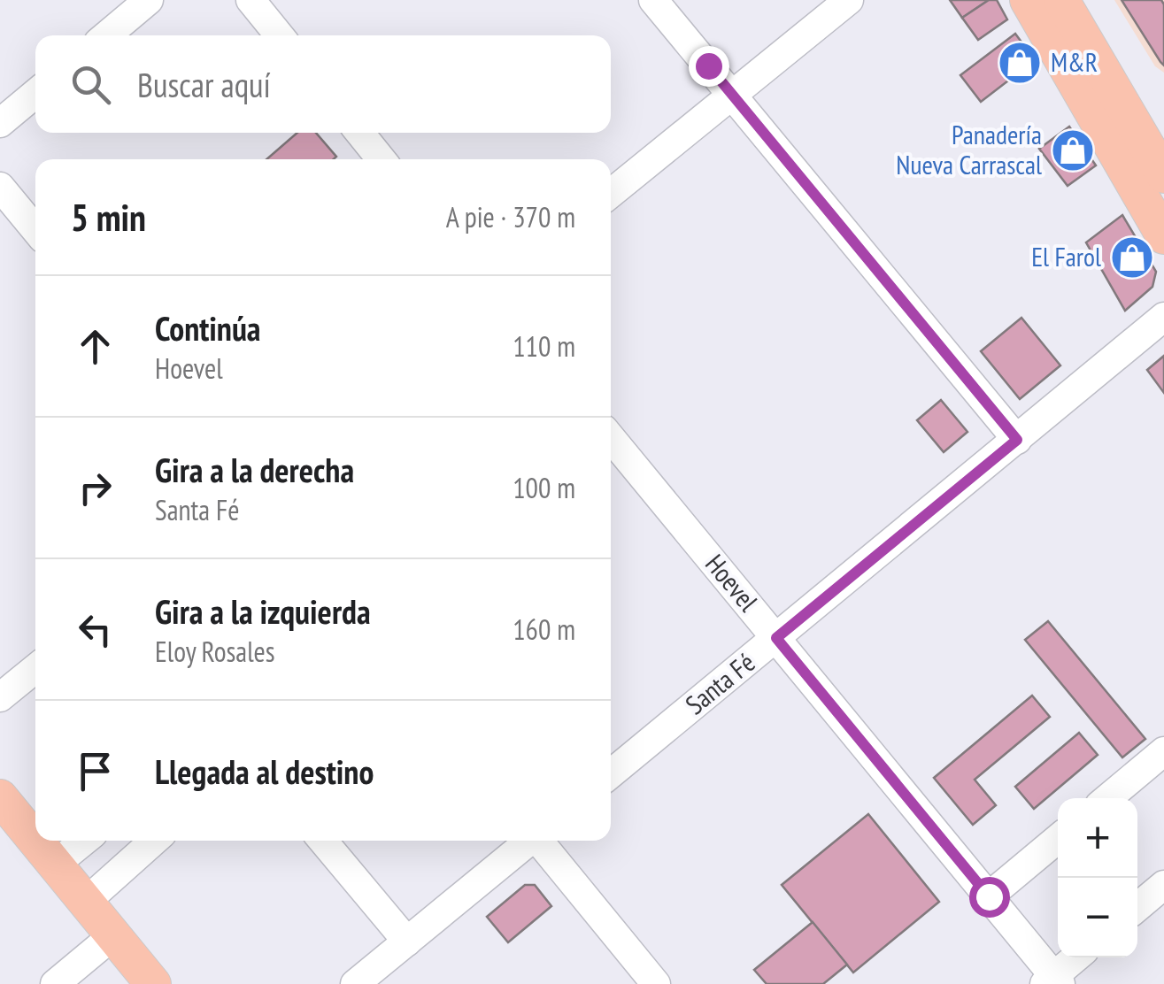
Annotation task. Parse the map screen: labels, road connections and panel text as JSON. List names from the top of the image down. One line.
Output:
{"streets":{"street":["Hoevel","Santa Fé"]},"crossings":[["Hoevel","Santa Fé"]],"places":{"shop":["M&R","Panadería Nueva Carrascal","El Farol"]},"page":{"search":"Buscar aquí","heading":["5 min","A pie · 370 m"],"list":[["Continúa","Hoevel","110 m"],["Gira a la derecha","Santa Fé","100 m"],["Gira a la izquierda","Eloy Rosales","160 m"],"Llegada al destino"],"map_buttons":["+","−"]}}
